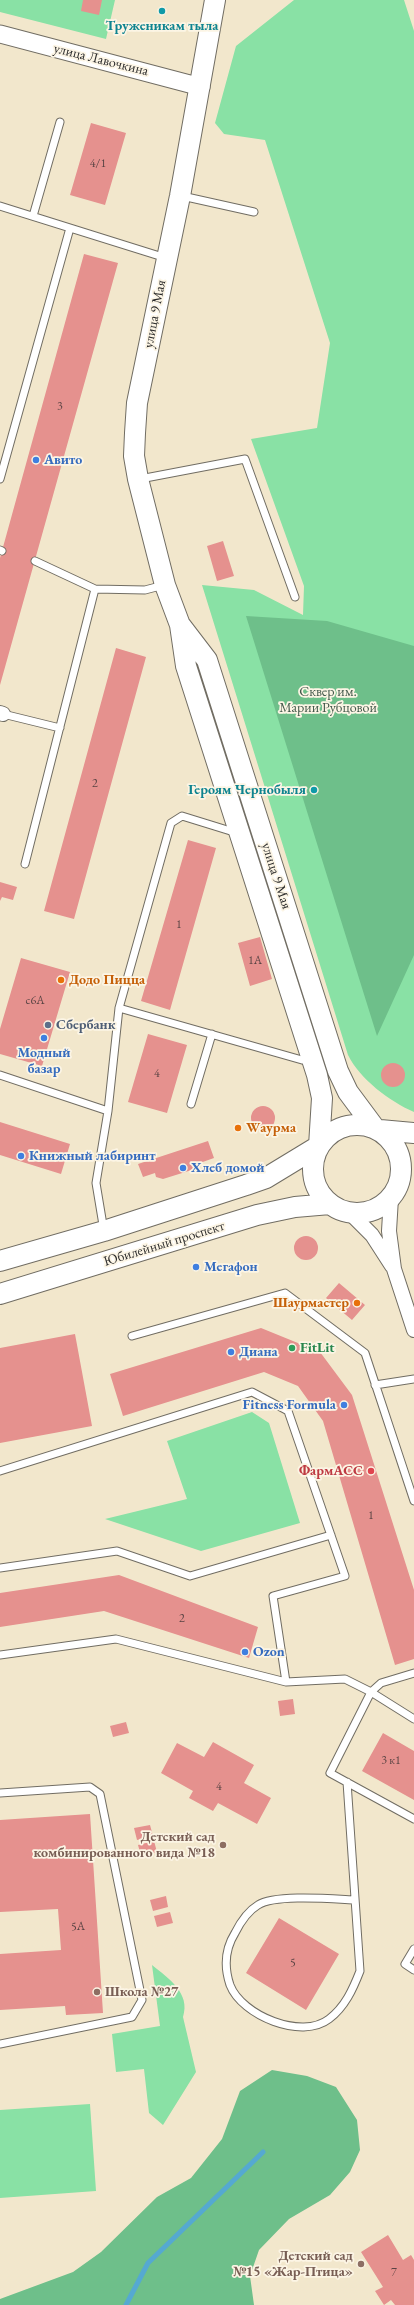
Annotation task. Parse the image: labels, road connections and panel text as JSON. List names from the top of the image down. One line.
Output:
{"streets":{"main road":["улица 9 Мая","Юбилейный проспект"],"street":["улица Лавочкина"]},"crossings":[["улица Лавочкина","улица 9 Мая"],["улица 9 Мая","Юбилейный проспект"]],"parks":["Сквер им. Марии Рубцовой"],"places":["Труженикам тыла","Авито","Героям Чернобыля","Додо Пицца","Сбербанк","Модный базар","Wаурма","Книжный лабиринт","Хлеб домой","Мегафон","Шаурмастер","FitLit","Диана","Fitness Formula","ФармАСС","Ozon","Детский сад комбинированного вида №18","Школа №27","Детский сад №15 «Жар-Птица»"],"house_numbers":["4/1","3","2","1","1А","с6А","4","1","2","3 к1","4","5А","5","7"]}
